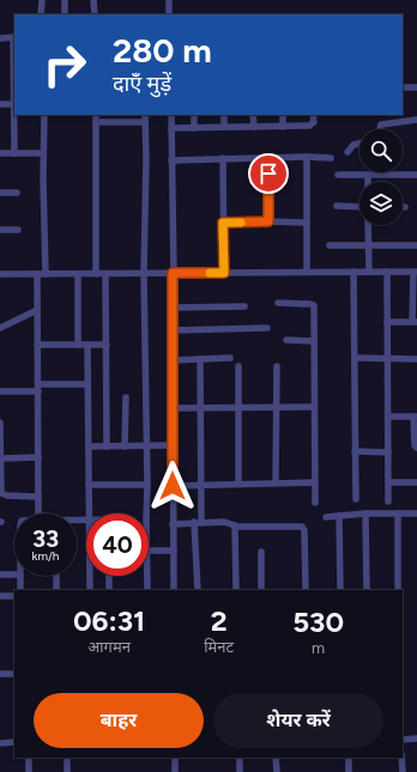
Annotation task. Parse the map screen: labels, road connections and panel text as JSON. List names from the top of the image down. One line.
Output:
{"page":{"turn":["280 m","दाएँ मुड़ें"],"speed":"33 km/h","limit":"40","eta":["06:31","आगमन","2","मिनट","530","m"],"buttons":["बाहर","शेयर करें"]}}
